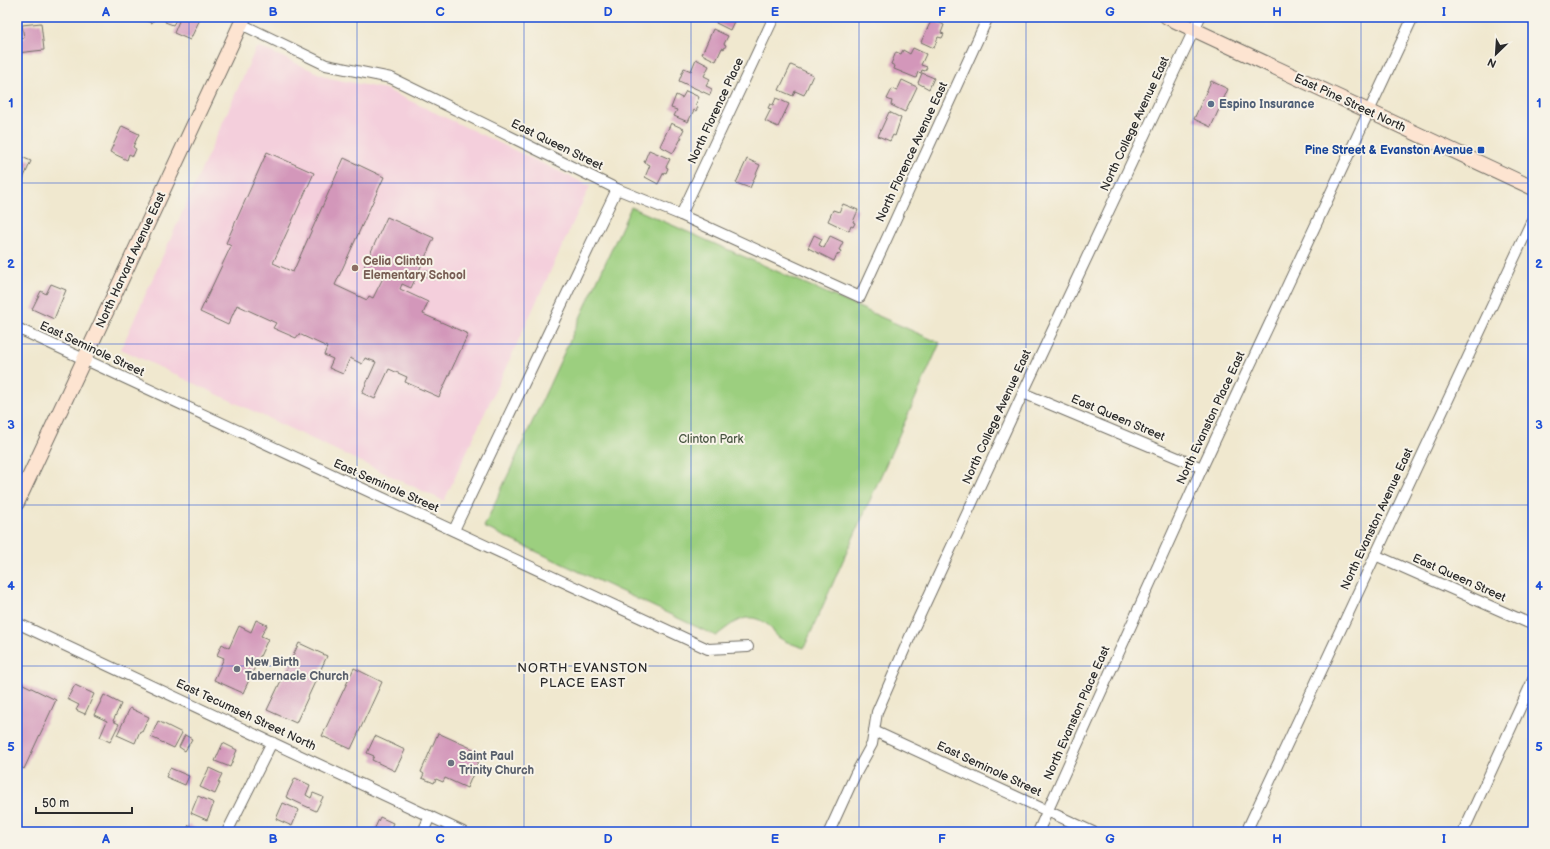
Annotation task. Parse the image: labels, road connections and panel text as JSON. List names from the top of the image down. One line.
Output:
{"streets":{"main road":["East Pine Street North","North Harvard Avenue East"],"street":["North Florence Place","North College Avenue East","East Queen Street","North Florence Avenue East","East Seminole Street","North Evanston Place East","North Evanston Avenue East","East Tecumseh Street North"]},"crossings":[["East Pine Street North","North College Avenue East"],["East Pine Street North","North Evanston Place East"],["North Florence Place","East Queen Street"],["North College Avenue East","East Queen Street"],["North College Avenue East","East Seminole Street"],["East Queen Street","North Florence Avenue East"],["East Queen Street","North Harvard Avenue East"],["East Queen Street","North Evanston Place East"],["East Queen Street","North Evanston Avenue East"],["North Harvard Avenue East","East Seminole Street"],["East Seminole Street","North Evanston Place East"]],"districts":["NORTH EVANSTON PLACE EAST"],"parks":["Clinton Park"],"places":{"other":["Espino Insurance","Celia Clinton Elementary School","New Birth Tabernacle Church","Saint Paul Trinity Church"],"transit":["Pine Street & Evanston Avenue"]},"scale_bar":"50 m","north":"bottom left","grid":{"columns":["A","B","C","D","E","F","G","H","I"],"rows":["1","2","3","4","5"]}}
